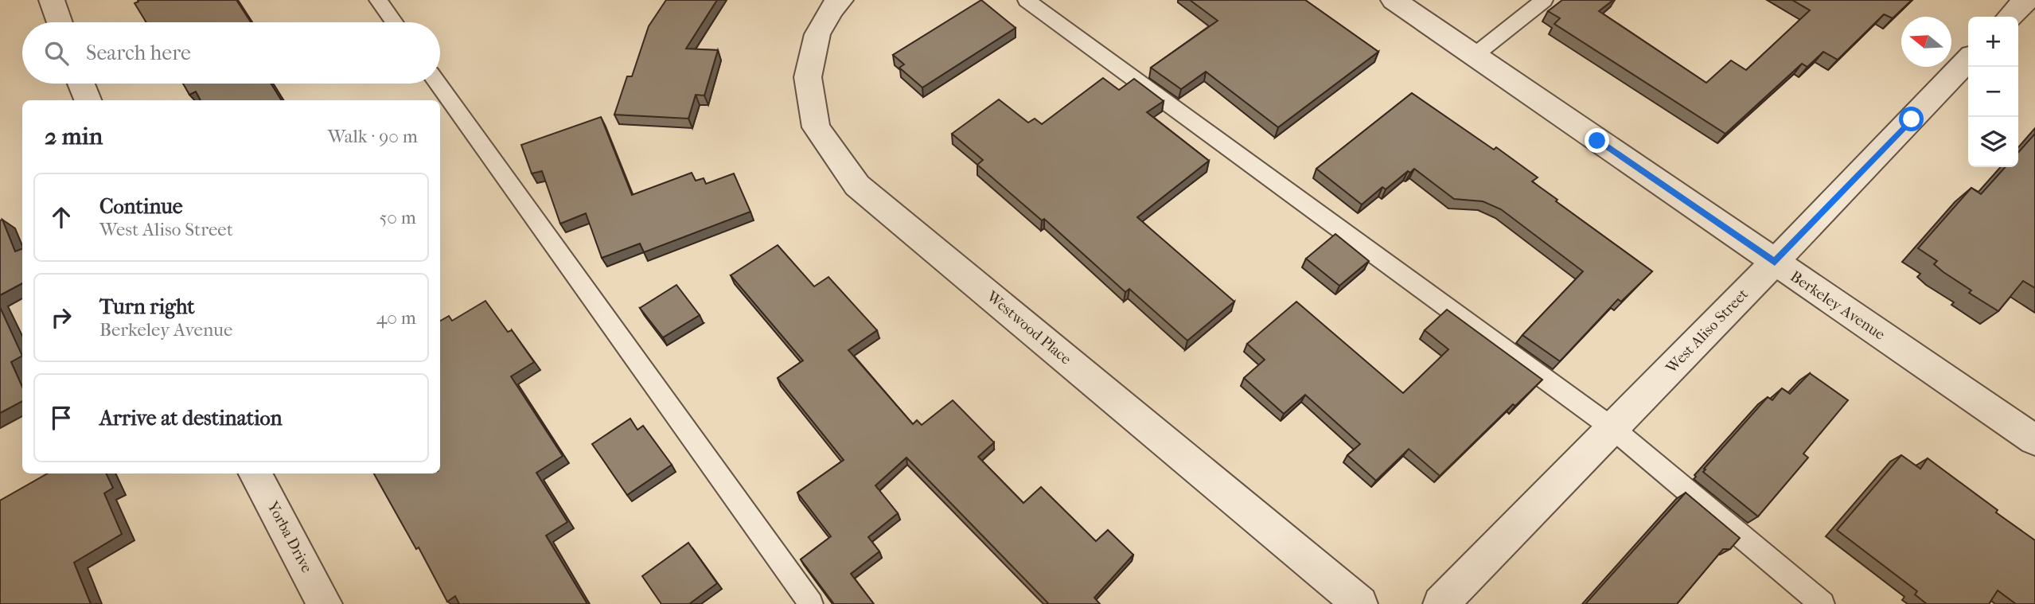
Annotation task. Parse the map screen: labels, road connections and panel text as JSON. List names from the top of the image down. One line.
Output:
{"streets":{"street":["Berkeley Avenue","Westwood Place","West Aliso Street","Yorba Drive"]},"crossings":[["Berkeley Avenue","West Aliso Street"]],"north":"left","page":{"map_buttons":["+","−"],"search":"Search here","heading":["2 min","Walk · 90 m"],"list":[["Continue","West Aliso Street","50 m"],["Turn right","Berkeley Avenue","40 m"],"Arrive at destination"]}}
